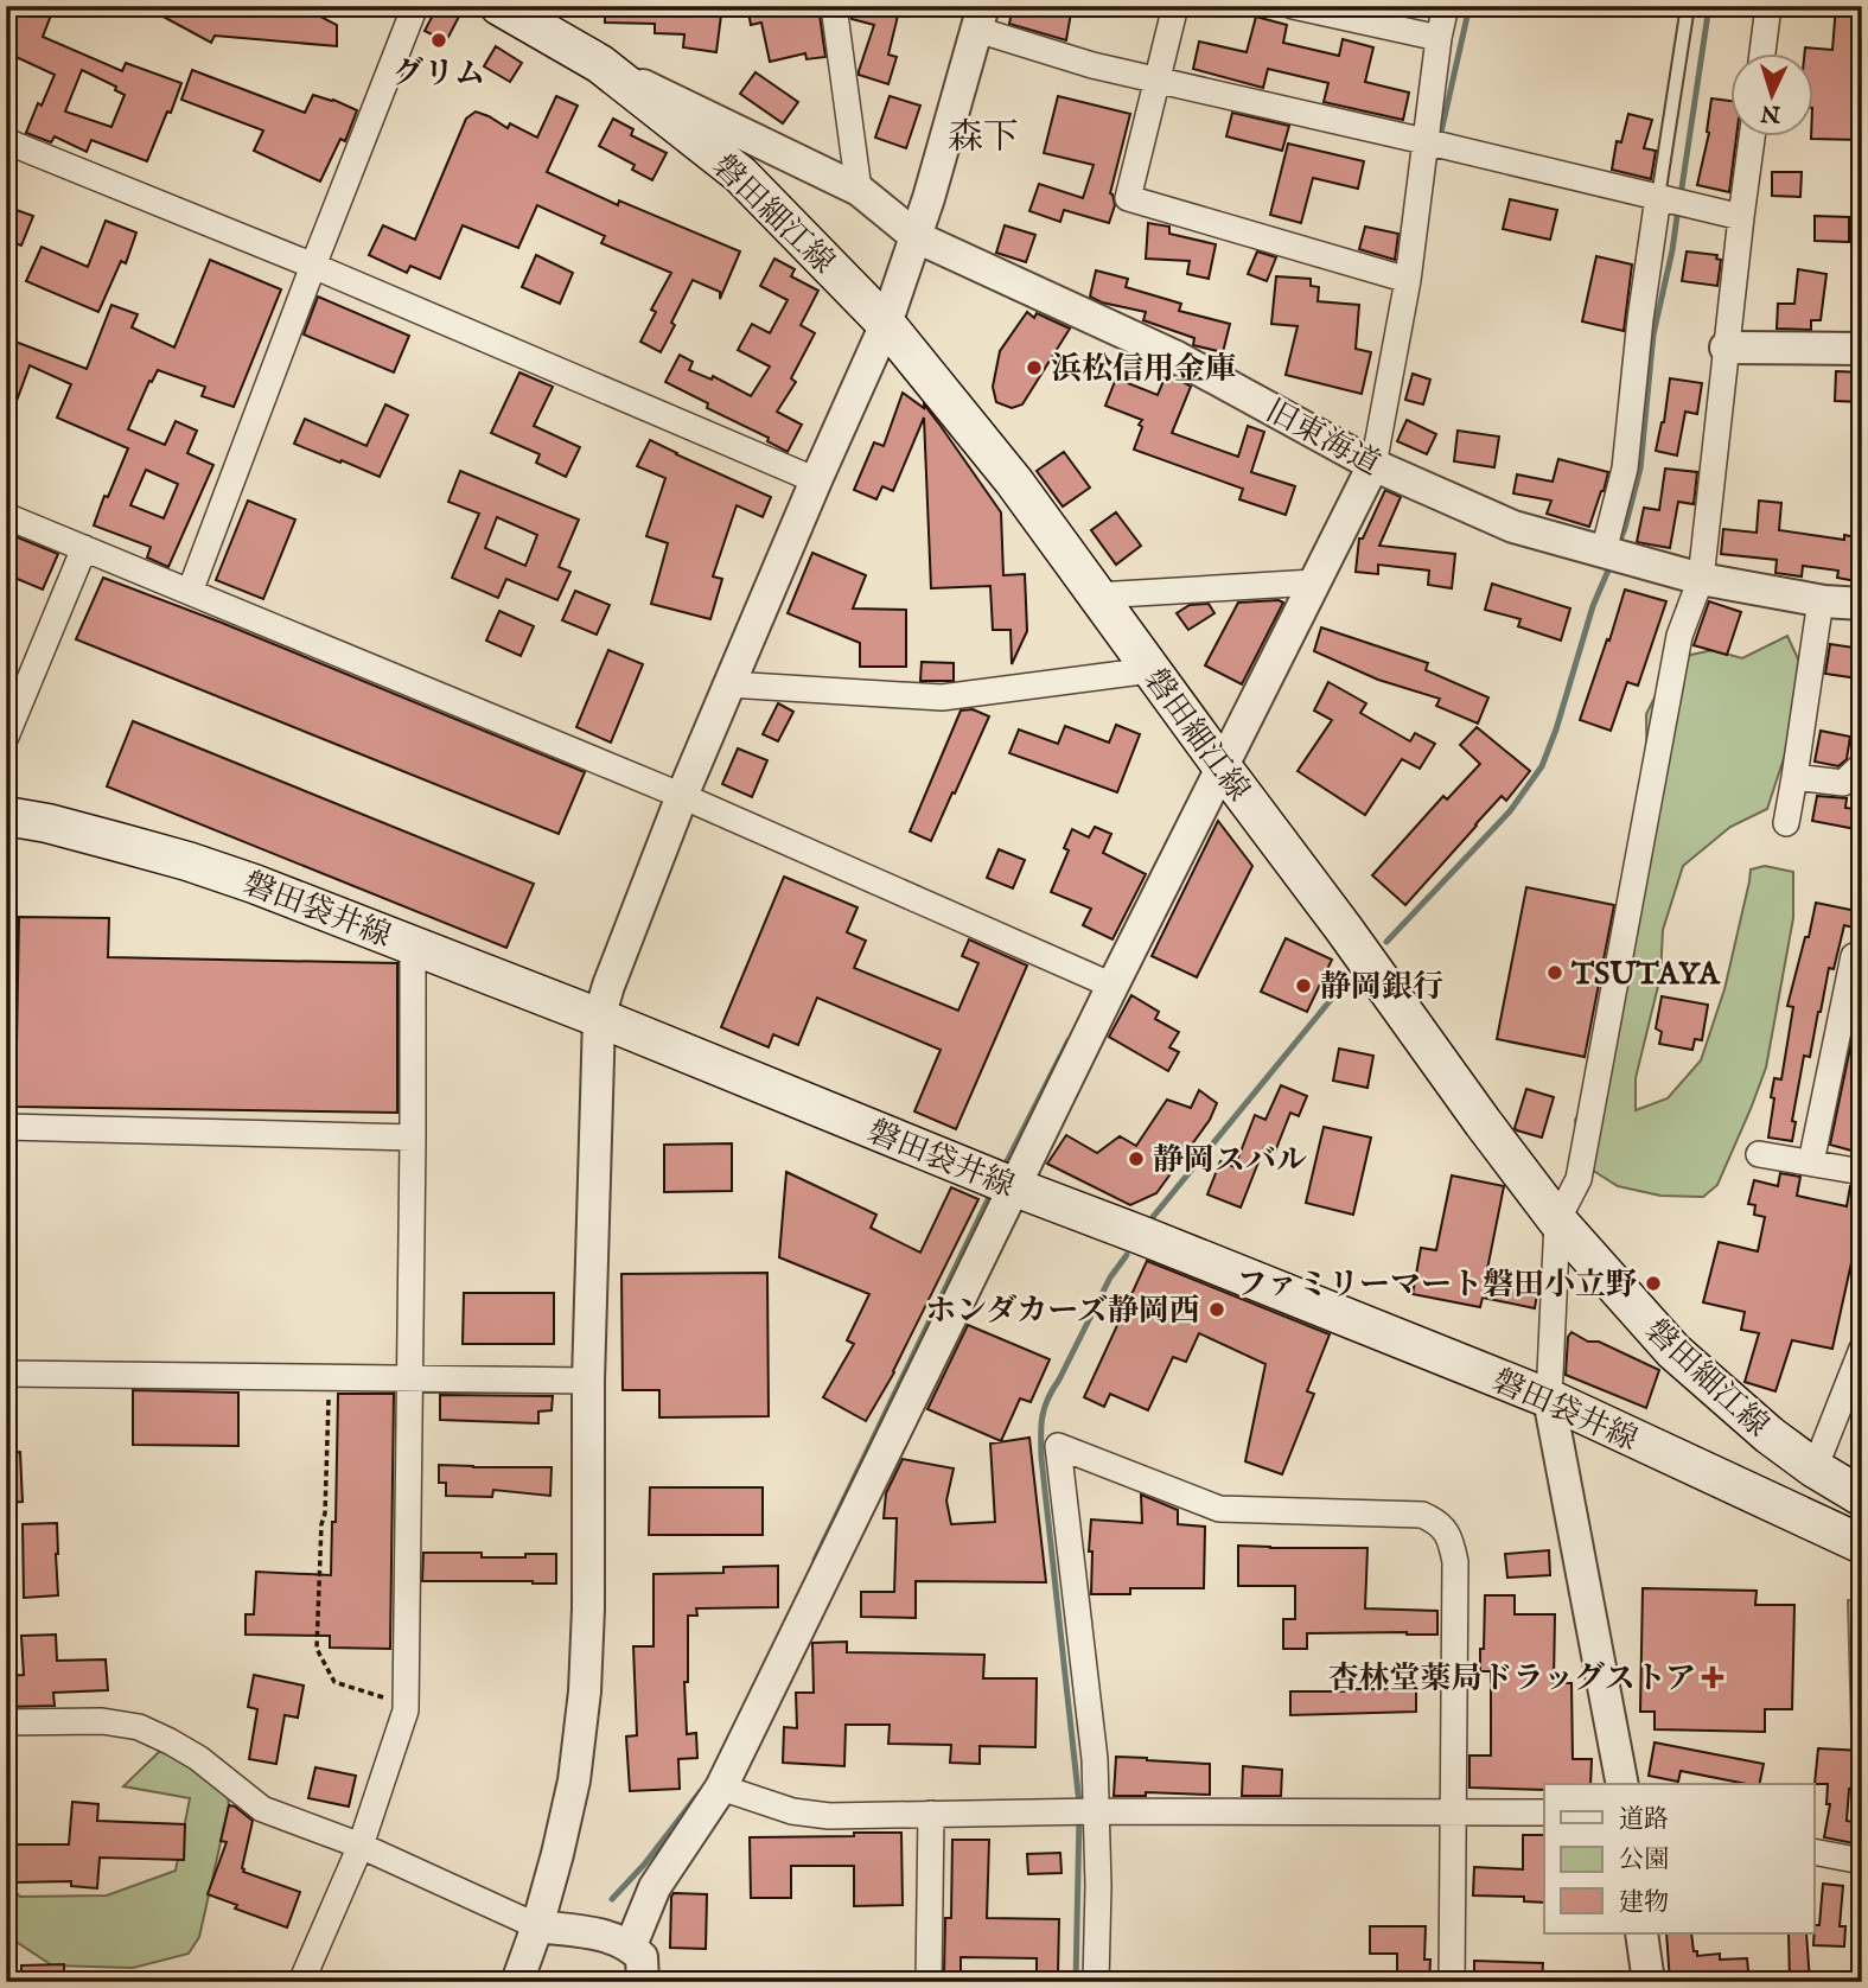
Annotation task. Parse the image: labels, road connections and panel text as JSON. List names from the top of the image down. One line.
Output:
{"streets":{"main road":["磐田細江線","磐田袋井線"],"street":["旧東海道"]},"crossings":[["磐田細江線","旧東海道"]],"districts":["森下"],"places":{"other":["グリム","浜松信用金庫","TSUTAYA","静岡銀行","静岡スバル","ファミリーマート磐田小立野","ホンダカーズ静岡西"],"health":["杏林堂薬局ドラッグストア"]},"legend":["道路","公園","建物"],"north":"bottom"}
